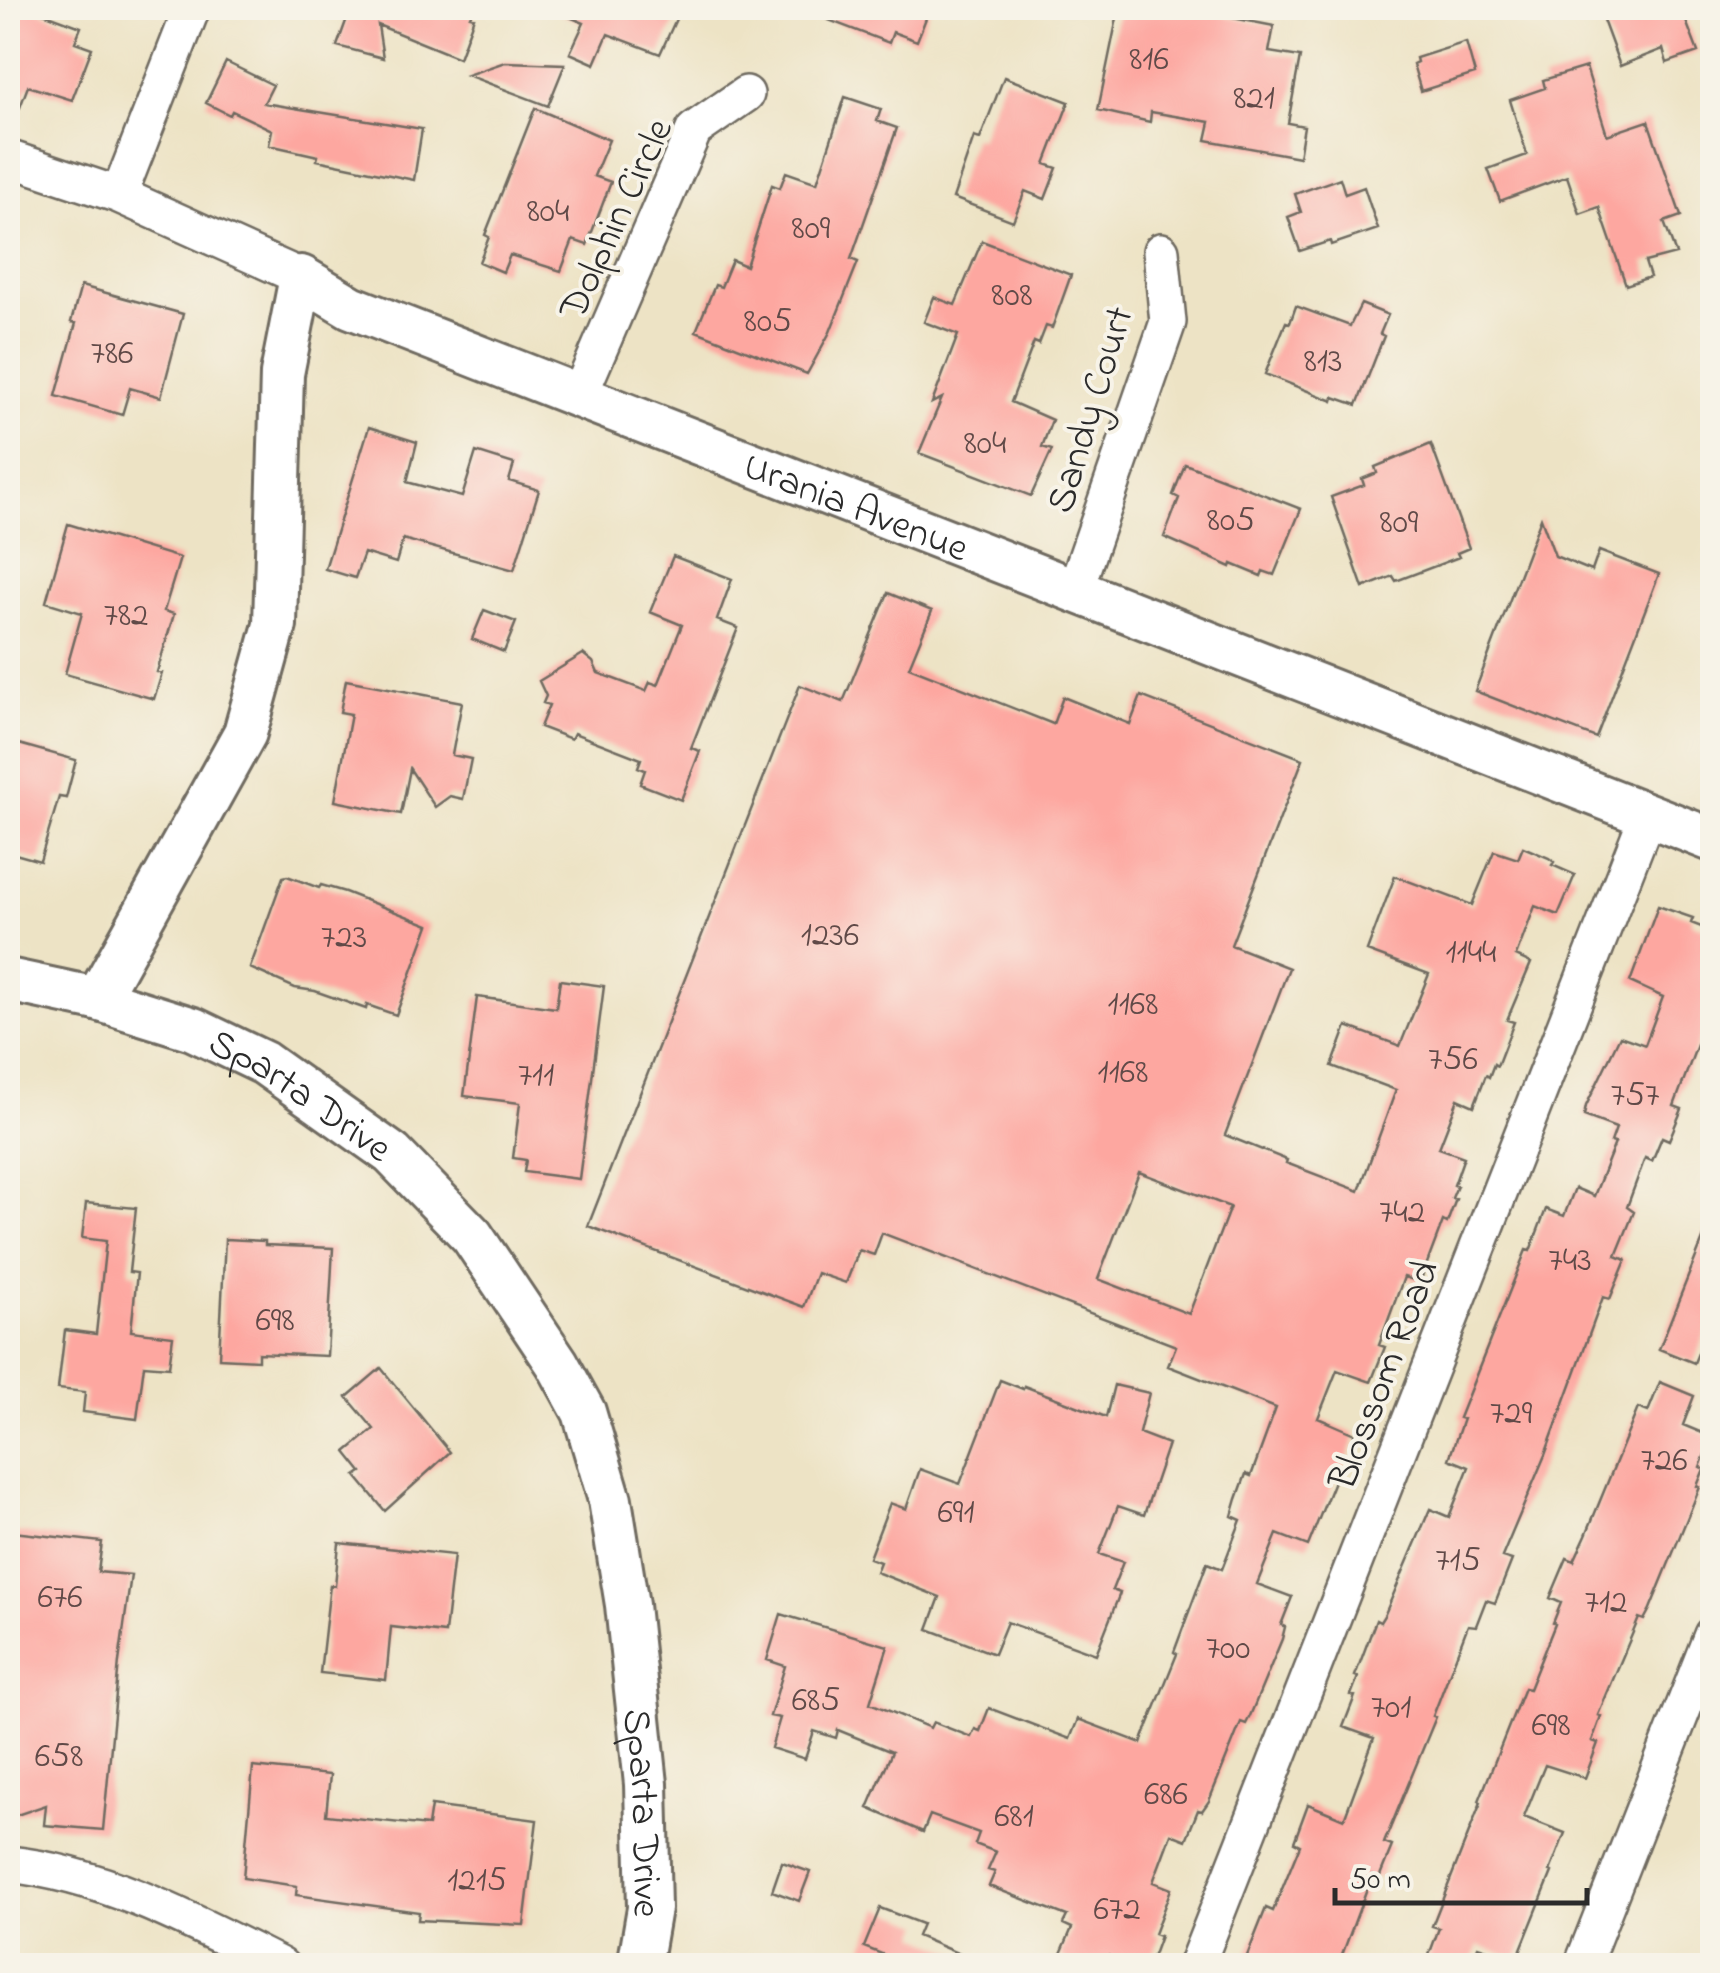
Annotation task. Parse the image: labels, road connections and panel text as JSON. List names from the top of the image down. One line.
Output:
{"streets":{"street":["Dolphin Circle","Sandy Court","Urania Avenue","Sparta Drive","Blossom Road"]},"crossings":[["Dolphin Circle","Urania Avenue"],["Sandy Court","Urania Avenue"],["Urania Avenue","Blossom Road"]],"house_numbers":["816","821","804","809","808","805","786","813","804","805","809","782","1236","723","1144","1168","756","1168","711","757","742","743","698","729","726","691","715","676","712","700","685","701","698","658","686","681","1215","672"],"scale_bar":"50 m"}
